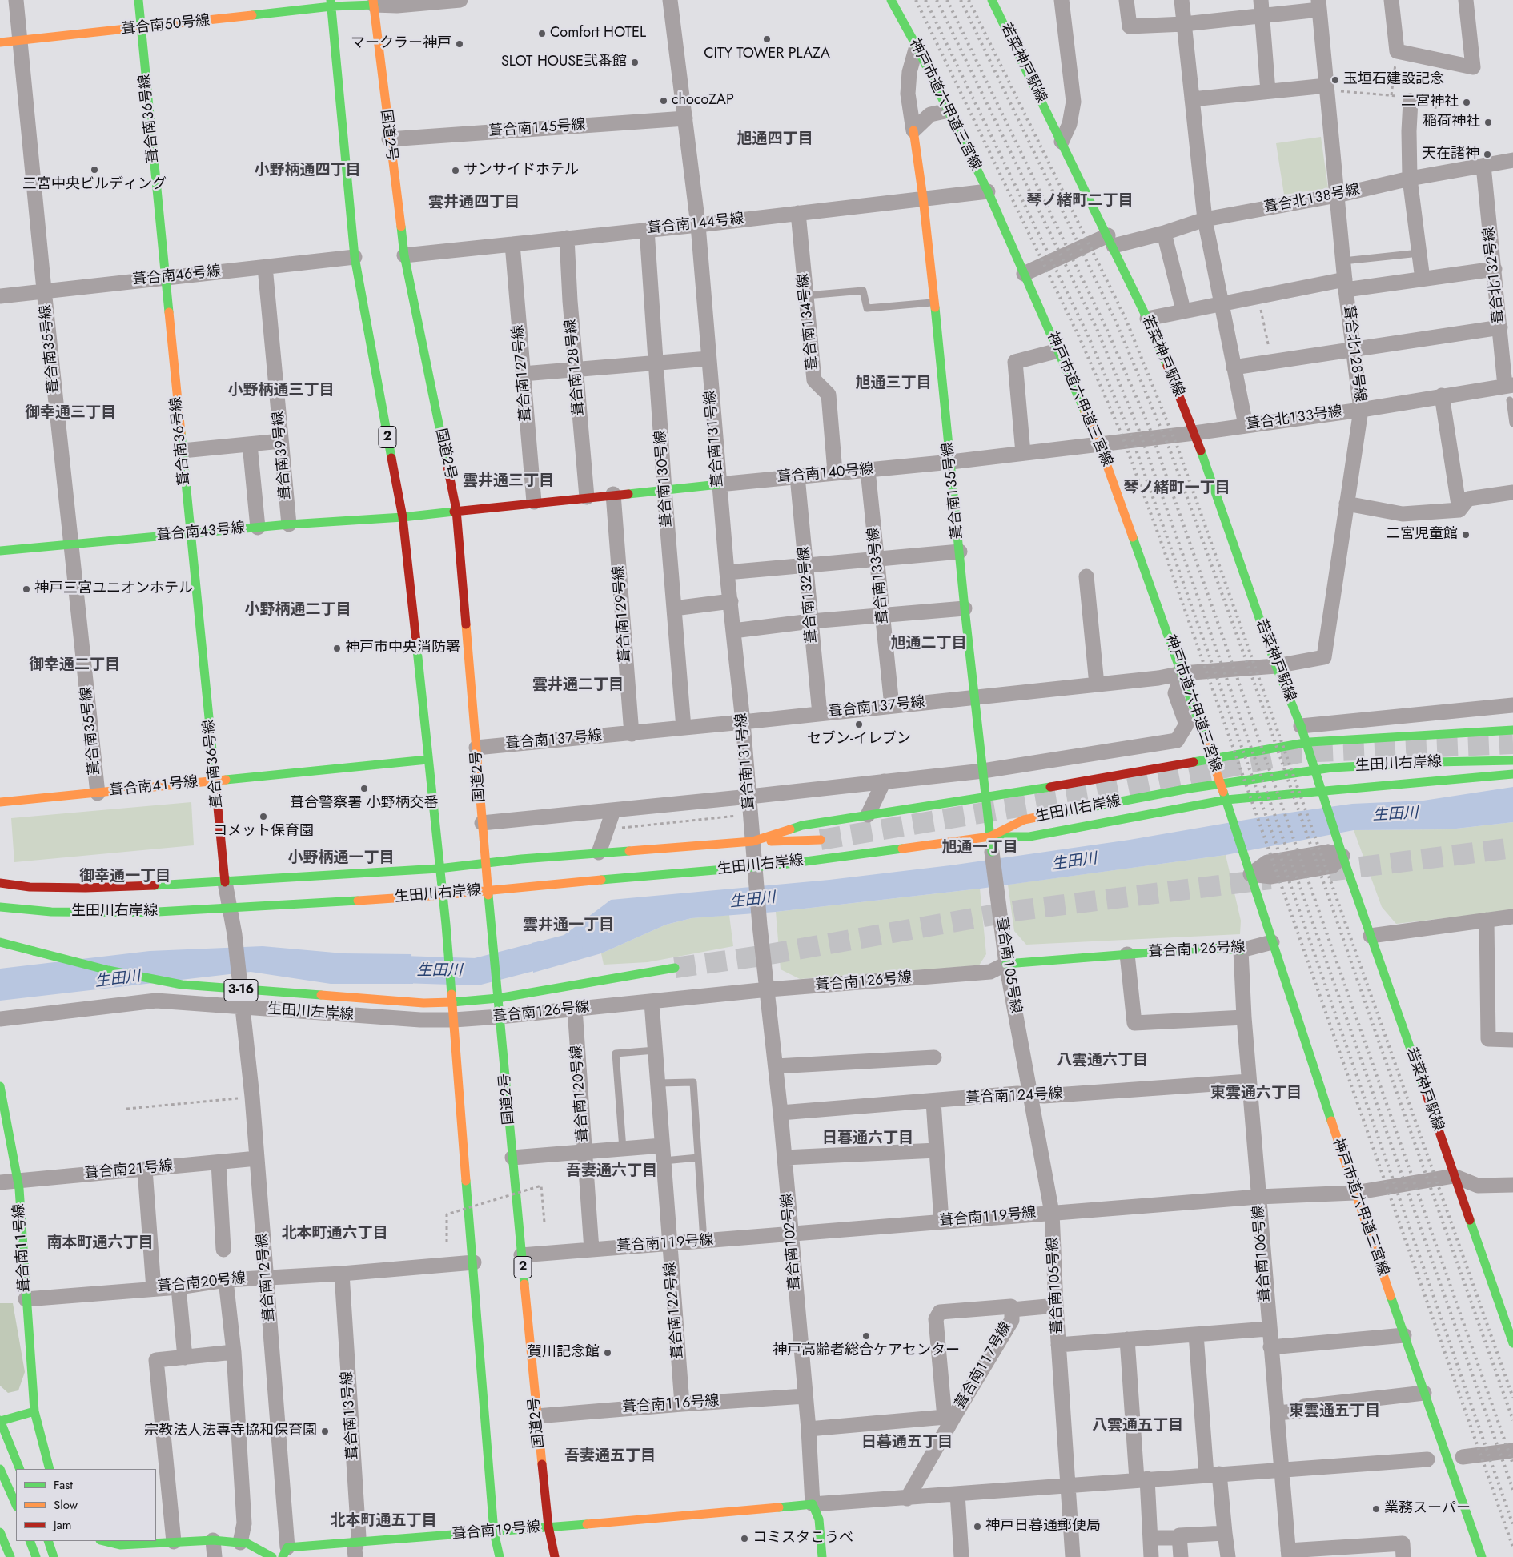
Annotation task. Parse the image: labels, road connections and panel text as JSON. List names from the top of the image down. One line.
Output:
{"streets":{"main road":["葺合南５０号線","若菜神戸駅線","神戸市道六甲道三宮線","葺合南３６号線","国道2号","2","葺合南１４０号線","葺合南１３５号線","葺合南４３号線","生田川右岸線","葺合南４１号線","葺合南１２６号線","3-16","葺合南１０２号線","葺合南１１号線","葺合南１９号線"],"street":["葺合南１４５号線","葺合北１３８号線","葺合南１４４号線","葺合北１３２号線","葺合南４６号線","葺合南１３４号線","葺合南３５号線","葺合北１２８号線","葺合南１２８号線","葺合南１２７号線","葺合北１３３号線","葺合南１３１号線","葺合南３９号線","葺合南１３０号線","葺合南１３３号線","葺合南１３２号線","葺合南１２９号線","葺合南１３７号線","葺合南１０５号線","生田川左岸線","葺合南１２０号線","葺合南１２４号線","葺合南２１号線","葺合南１１９号線","葺合南１０６号線","葺合南１２号線","葺合南２０号線","葺合南１２２号線","葺合南１１７号線","葺合南１１６号線","葺合南１３号線"]},"crossings":[["葺合南５０号線","葺合南３６号線"],["葺合南５０号線","国道2号"],["葺合南５０号線","葺合南３５号線"],["葺合南５０号線","2"],["若菜神戸駅線","葺合北１３８号線"],["若菜神戸駅線","葺合北１２８号線"],["若菜神戸駅線","葺合北１３３号線"],["若菜神戸駅線","葺合南１４０号線"],["若菜神戸駅線","葺合南１３７号線"],["若菜神戸駅線","葺合南１１９号線"],["神戸市道六甲道三宮線","葺合北１３８号線"],["神戸市道六甲道三宮線","葺合南１４４号線"],["神戸市道六甲道三宮線","葺合南１４０号線"],["神戸市道六甲道三宮線","葺合南１３５号線"],["神戸市道六甲道三宮線","葺合南１３７号線"],["神戸市道六甲道三宮線","葺合南１２６号線"],["神戸市道六甲道三宮線","葺合南１１９号線"],["葺合南３６号線","葺合南４６号線"],["葺合南３６号線","葺合南４３号線"],["葺合南３６号線","生田川右岸線"],["葺合南３６号線","葺合南４１号線"],["葺合南３６号線","葺合南１２号線"],["葺合南１４５号線","国道2号"],["葺合南１４５号線","葺合南１３１号線"],["国道2号","葺合南１４４号線"],["国道2号","葺合南１４０号線"],["国道2号","葺合南１３７号線"],["国道2号","生田川右岸線"],["国道2号","葺合南１２６号線"],["国道2号","葺合南１１９号線"],["国道2号","葺合南１１６号線"],["国道2号","葺合南１９号線"],["葺合北１３８号線","葺合北１３２号線"],["葺合北１３８号線","葺合北１２８号線"],["葺合南１４４号線","葺合南１３４号線"],["葺合南１４４号線","葺合南１２８号線"],["葺合南１４４号線","葺合南１２７号線"],["葺合南１４４号線","葺合南１３１号線"],["葺合南１４４号線","葺合南１３０号線"],["葺合南１４４号線","葺合南１３５号線"],["葺合北１３２号線","葺合北１３３号線"],["葺合南４６号線","葺合南３５号線"],["葺合南４６号線","2"],["葺合南４６号線","葺合南３９号線"],["葺合南１３４号線","葺合南１４０号線"],["葺合南３５号線","葺合南４３号線"],["葺合南３５号線","葺合南４１号線"],["葺合北１２８号線","葺合北１３３号線"],["葺合北１２８号線","葺合南１３７号線"],["葺合南１２８号線","葺合南１４０号線"],["葺合南１２７号線","葺合南１４０号線"],["葺合北１３３号線","葺合南１４０号線"],["2","葺合南１４０号線"],["2","葺合南４３号線"],["2","生田川右岸線"],["2","葺合南４１号線"],["2","葺合南１２６号線"],["2","3-16"],["2","生田川左岸線"],["2","葺合南２０号線"],["2","葺合南１９号線"],["葺合南１３１号線","葺合南１４０号線"],["葺合南１３１号線","葺合南１３７号線"],["葺合南１３１号線","生田川右岸線"],["葺合南１３１号線","葺合南１０２号線"],["葺合南３９号線","葺合南４３号線"],["葺合南１４０号線","葺合南１３０号線"],["葺合南１４０号線","葺合南１３５号線"],["葺合南１４０号線","葺合南４３号線"],["葺合南１４０号線","葺合南１３３号線"],["葺合南１４０号線","葺合南１３２号線"],["葺合南１４０号線","葺合南１２９号線"],["葺合南１３０号線","葺合南１３７号線"],["葺合南１３５号線","葺合南１３７号線"],["葺合南１３５号線","生田川右岸線"],["葺合南１３５号線","葺合南１０５号線"],["葺合南１３３号線","葺合南１３７号線"],["葺合南１３２号線","葺合南１３７号線"],["葺合南１２９号線","葺合南１３７号線"],["生田川右岸線","葺合南１２号線"],["葺合南１２６号線","葺合南１０５号線"],["葺合南１２６号線","生田川左岸線"],["葺合南１２６号線","葺合南１２０号線"],["葺合南１２６号線","葺合南１０２号線"],["葺合南１２６号線","葺合南１０６号線"],["葺合南１２６号線","葺合南１２２号線"],["葺合南１０５号線","葺合南１２４号線"],["葺合南１０５号線","葺合南１１９号線"],["葺合南１０５号線","葺合南１１７号線"],["生田川左岸線","葺合南１２号線"],["葺合南１２０号線","葺合南１１９号線"],["葺合南１２４号線","葺合南１０２号線"],["葺合南１２４号線","葺合南１０６号線"],["葺合南２１号線","葺合南１１号線"],["葺合南２１号線","葺合南１２号線"],["葺合南１１９号線","葺合南１０２号線"],["葺合南１１９号線","葺合南１０６号線"],["葺合南１１９号線","葺合南１２２号線"],["葺合南１０２号線","葺合南１１７号線"],["葺合南１０２号線","葺合南１１６号線"],["葺合南１０２号線","葺合南１９号線"],["葺合南１１号線","葺合南２０号線"],["葺合南１２号線","葺合南２０号線"],["葺合南１２号線","葺合南１９号線"],["葺合南２０号線","葺合南１３号線"],["葺合南１２２号線","葺合南１１６号線"],["葺合南１３号線","葺合南１９号線"]],"districts":["旭通四丁目","小野柄通四丁目","琴ノ緒町二丁目","雲井通四丁目","旭通三丁目","小野柄通三丁目","御幸通三丁目","雲井通三丁目","琴ノ緒町一丁目","小野柄通二丁目","旭通二丁目","御幸通二丁目","雲井通二丁目","旭通一丁目","小野柄通一丁目","御幸通一丁目","雲井通一丁目","八雲通六丁目","東雲通六丁目","日暮通六丁目","吾妻通六丁目","北本町通六丁目","南本町通六丁目","東雲通五丁目","八雲通五丁目","日暮通五丁目","吾妻通五丁目","北本町通五丁目"],"water":["生田川"],"places":["Comfort HOTEL","CITY TOWER PLAZA","マークラー神戸","SLOT HOUSE弐番館","玉垣石建設記念","chocoZAP","二宮神社","稲荷神社","天在諸神","三宮中央ビルディング","サンサイドホテル","二宮児童館","神戸三宮ユニオンホテル","神戸市中央消防署","セブン-イレブン","葺合警察署 小野柄交番","コメット保育園","神戸高齢者総合ケアセンター","賀川記念館","宗教法人法専寺協和保育園","業務スーパー","神戸日暮通郵便局","コミスタこうべ"],"legend":["Fast","Slow","Jam"]}
